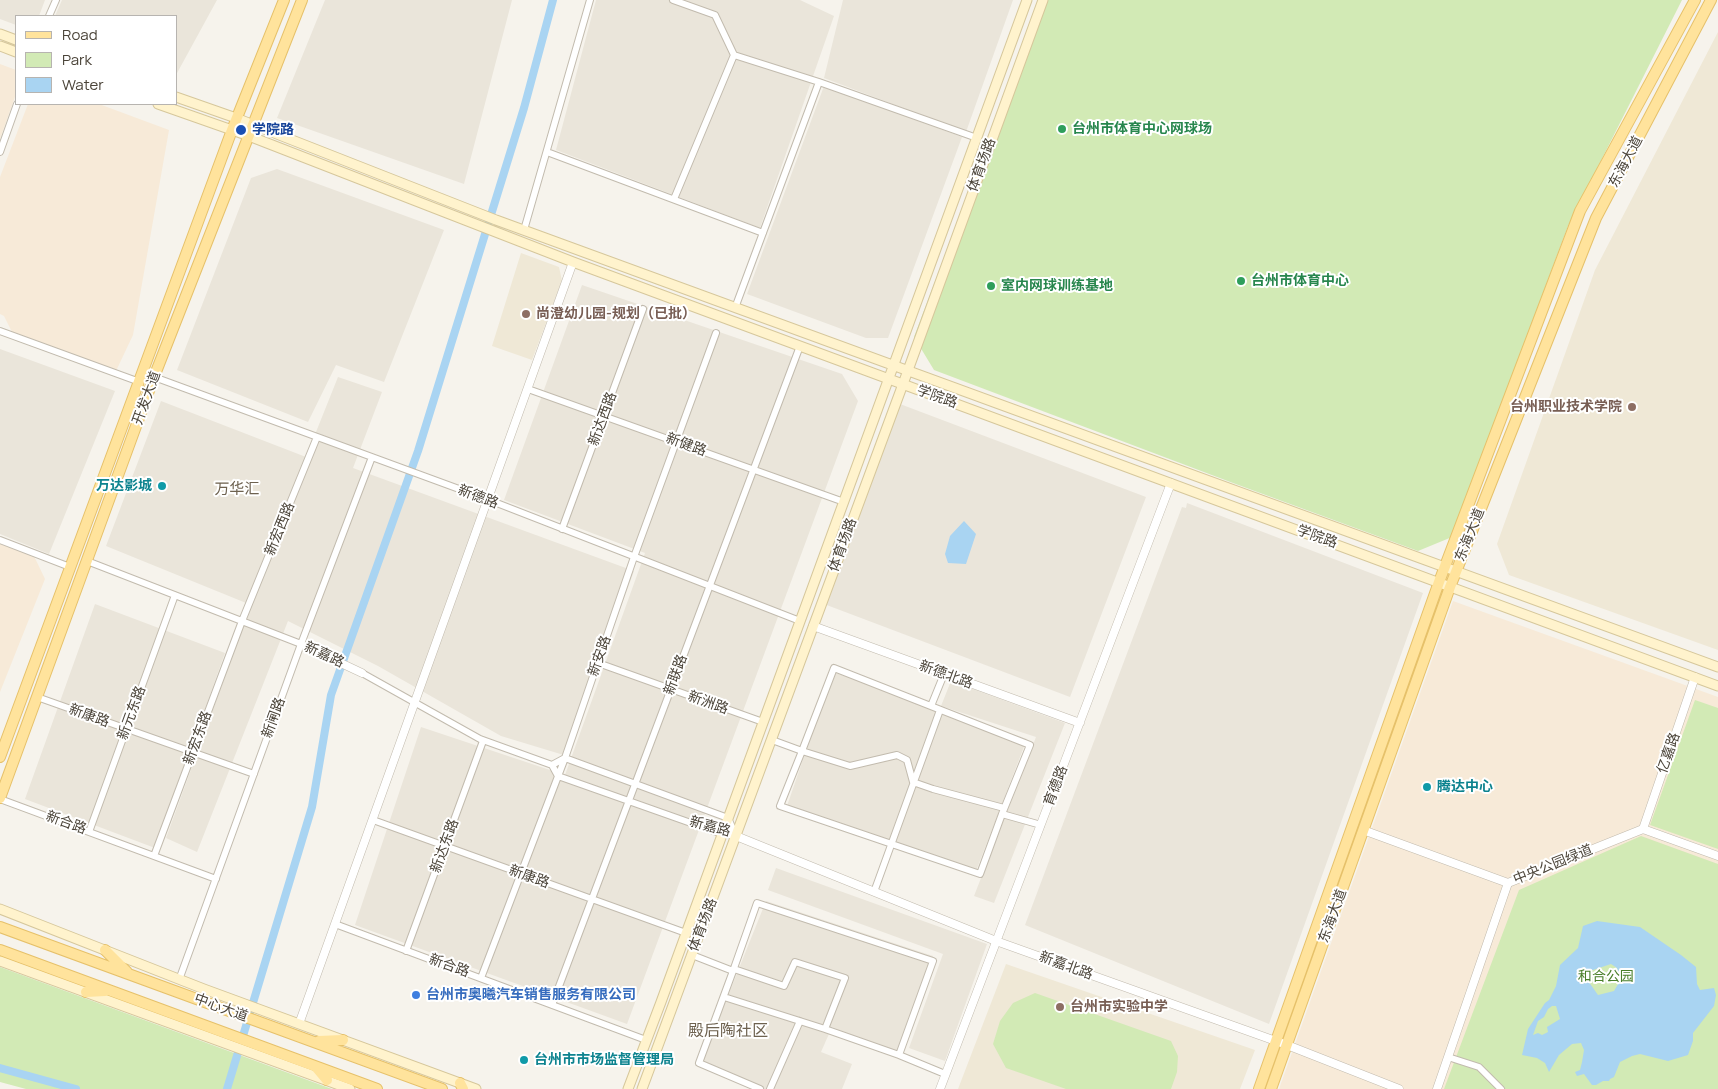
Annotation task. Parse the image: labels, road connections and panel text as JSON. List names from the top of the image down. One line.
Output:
{"streets":{"main road":["东海大道","体育场路","学院路","开发大道","中心大道"],"street":["新达西路","新健路","新德路","新宏西路","新嘉路","新安路","新联路","新德北路","新洲路","新元东路","新康路","新闸路","新宏东路","亿嘉路","育德路","新合路","新达东路","中央公园绿道","新嘉北路"]},"crossings":[["东海大道","学院路"],["东海大道","新嘉北路"],["体育场路","学院路"],["体育场路","新嘉路"],["体育场路","新德北路"],["体育场路","新嘉北路"],["学院路","开发大道"],["学院路","新联路"],["学院路","亿嘉路"],["学院路","育德路"],["开发大道","新德路"],["开发大道","新嘉路"],["开发大道","新康路"],["开发大道","新合路"],["新达西路","新健路"],["新达西路","新德路"],["新健路","新安路"],["新健路","新联路"],["新德路","新宏西路"],["新德路","新安路"],["新德路","新联路"],["新德路","新闸路"],["新宏西路","新嘉路"],["新宏西路","新宏东路"],["新嘉路","新安路"],["新嘉路","新联路"],["新嘉路","新元东路"],["新嘉路","新闸路"],["新嘉路","新宏东路"],["新嘉路","新达东路"],["新嘉路","新嘉北路"],["新安路","新洲路"],["新安路","新康路"],["新安路","新合路"],["新联路","新洲路"],["新联路","新康路"],["新联路","新合路"],["新德北路","育德路"],["新元东路","新康路"],["新元东路","新合路"],["新康路","新闸路"],["新康路","新宏东路"],["新康路","新达东路"],["新闸路","新合路"],["新宏东路","新合路"],["亿嘉路","中央公园绿道"],["育德路","新嘉北路"],["新合路","新达东路"]],"districts":["万华汇","殿后陶社区"],"parks":["和合公园"],"places":["台州市体育中心网球场","学院路","台州市体育中心","室内网球训练基地","尚澄幼儿园-规划（已批）","台州职业技术学院","万达影城","腾达中心","台州市奥曦汽车销售服务有限公司","台州市实验中学","台州市市场监督管理局"],"legend":["Road","Park","Water"]}
